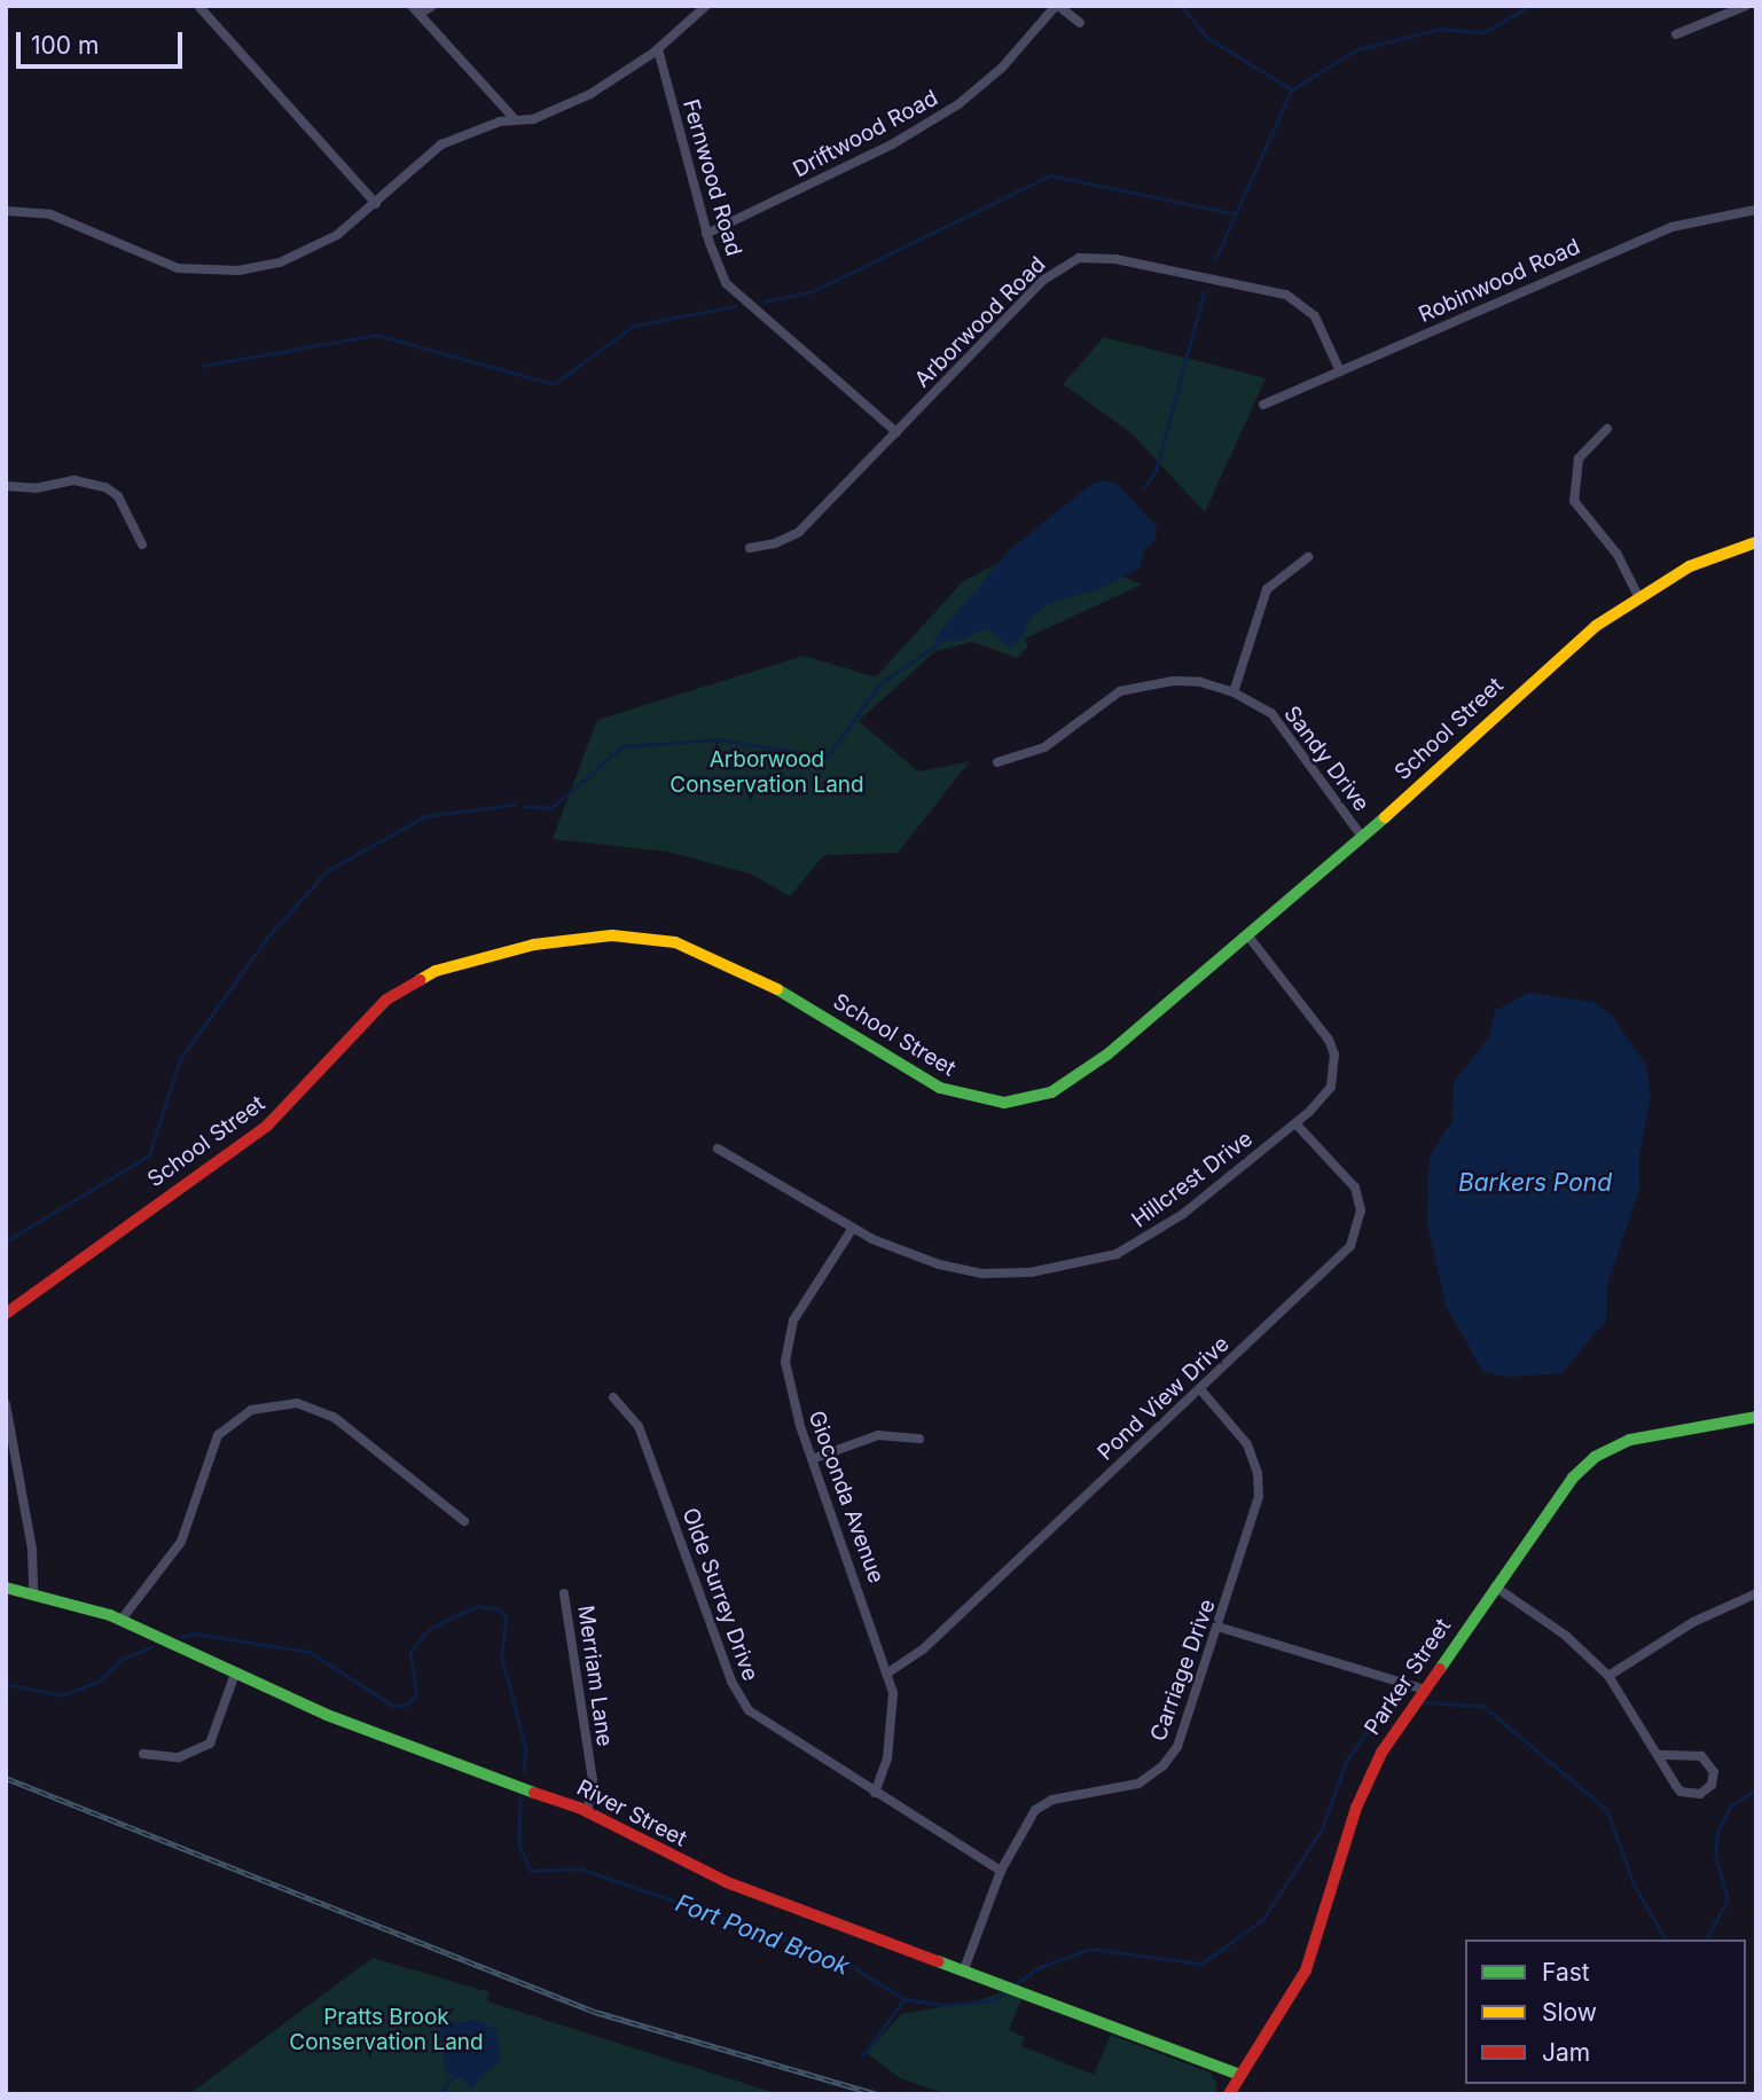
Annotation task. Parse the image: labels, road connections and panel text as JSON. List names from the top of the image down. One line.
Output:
{"streets":{"street":["Driftwood Road","Fernwood Road","Robinwood Road","Arborwood Road","School Street","Sandy Drive","Hillcrest Drive","Pond View Drive","Gioconda Avenue","Olde Surrey Drive","Carriage Drive","Merriam Lane","Parker Street","River Street"]},"crossings":[["Driftwood Road","Fernwood Road"],["Fernwood Road","Arborwood Road"],["Robinwood Road","Arborwood Road"],["School Street","Sandy Drive"],["School Street","Hillcrest Drive"],["Hillcrest Drive","Pond View Drive"],["Hillcrest Drive","Gioconda Avenue"],["Pond View Drive","Gioconda Avenue"],["Pond View Drive","Carriage Drive"],["Gioconda Avenue","Olde Surrey Drive"],["Olde Surrey Drive","Carriage Drive"],["Carriage Drive","River Street"],["Merriam Lane","River Street"],["Parker Street","River Street"]],"water":["Barkers Pond","Fort Pond Brook"],"parks":["Arborwood Conservation Land","Pratts Brook Conservation Land"],"legend":["Fast","Slow","Jam"],"scale_bar":"100 m"}
